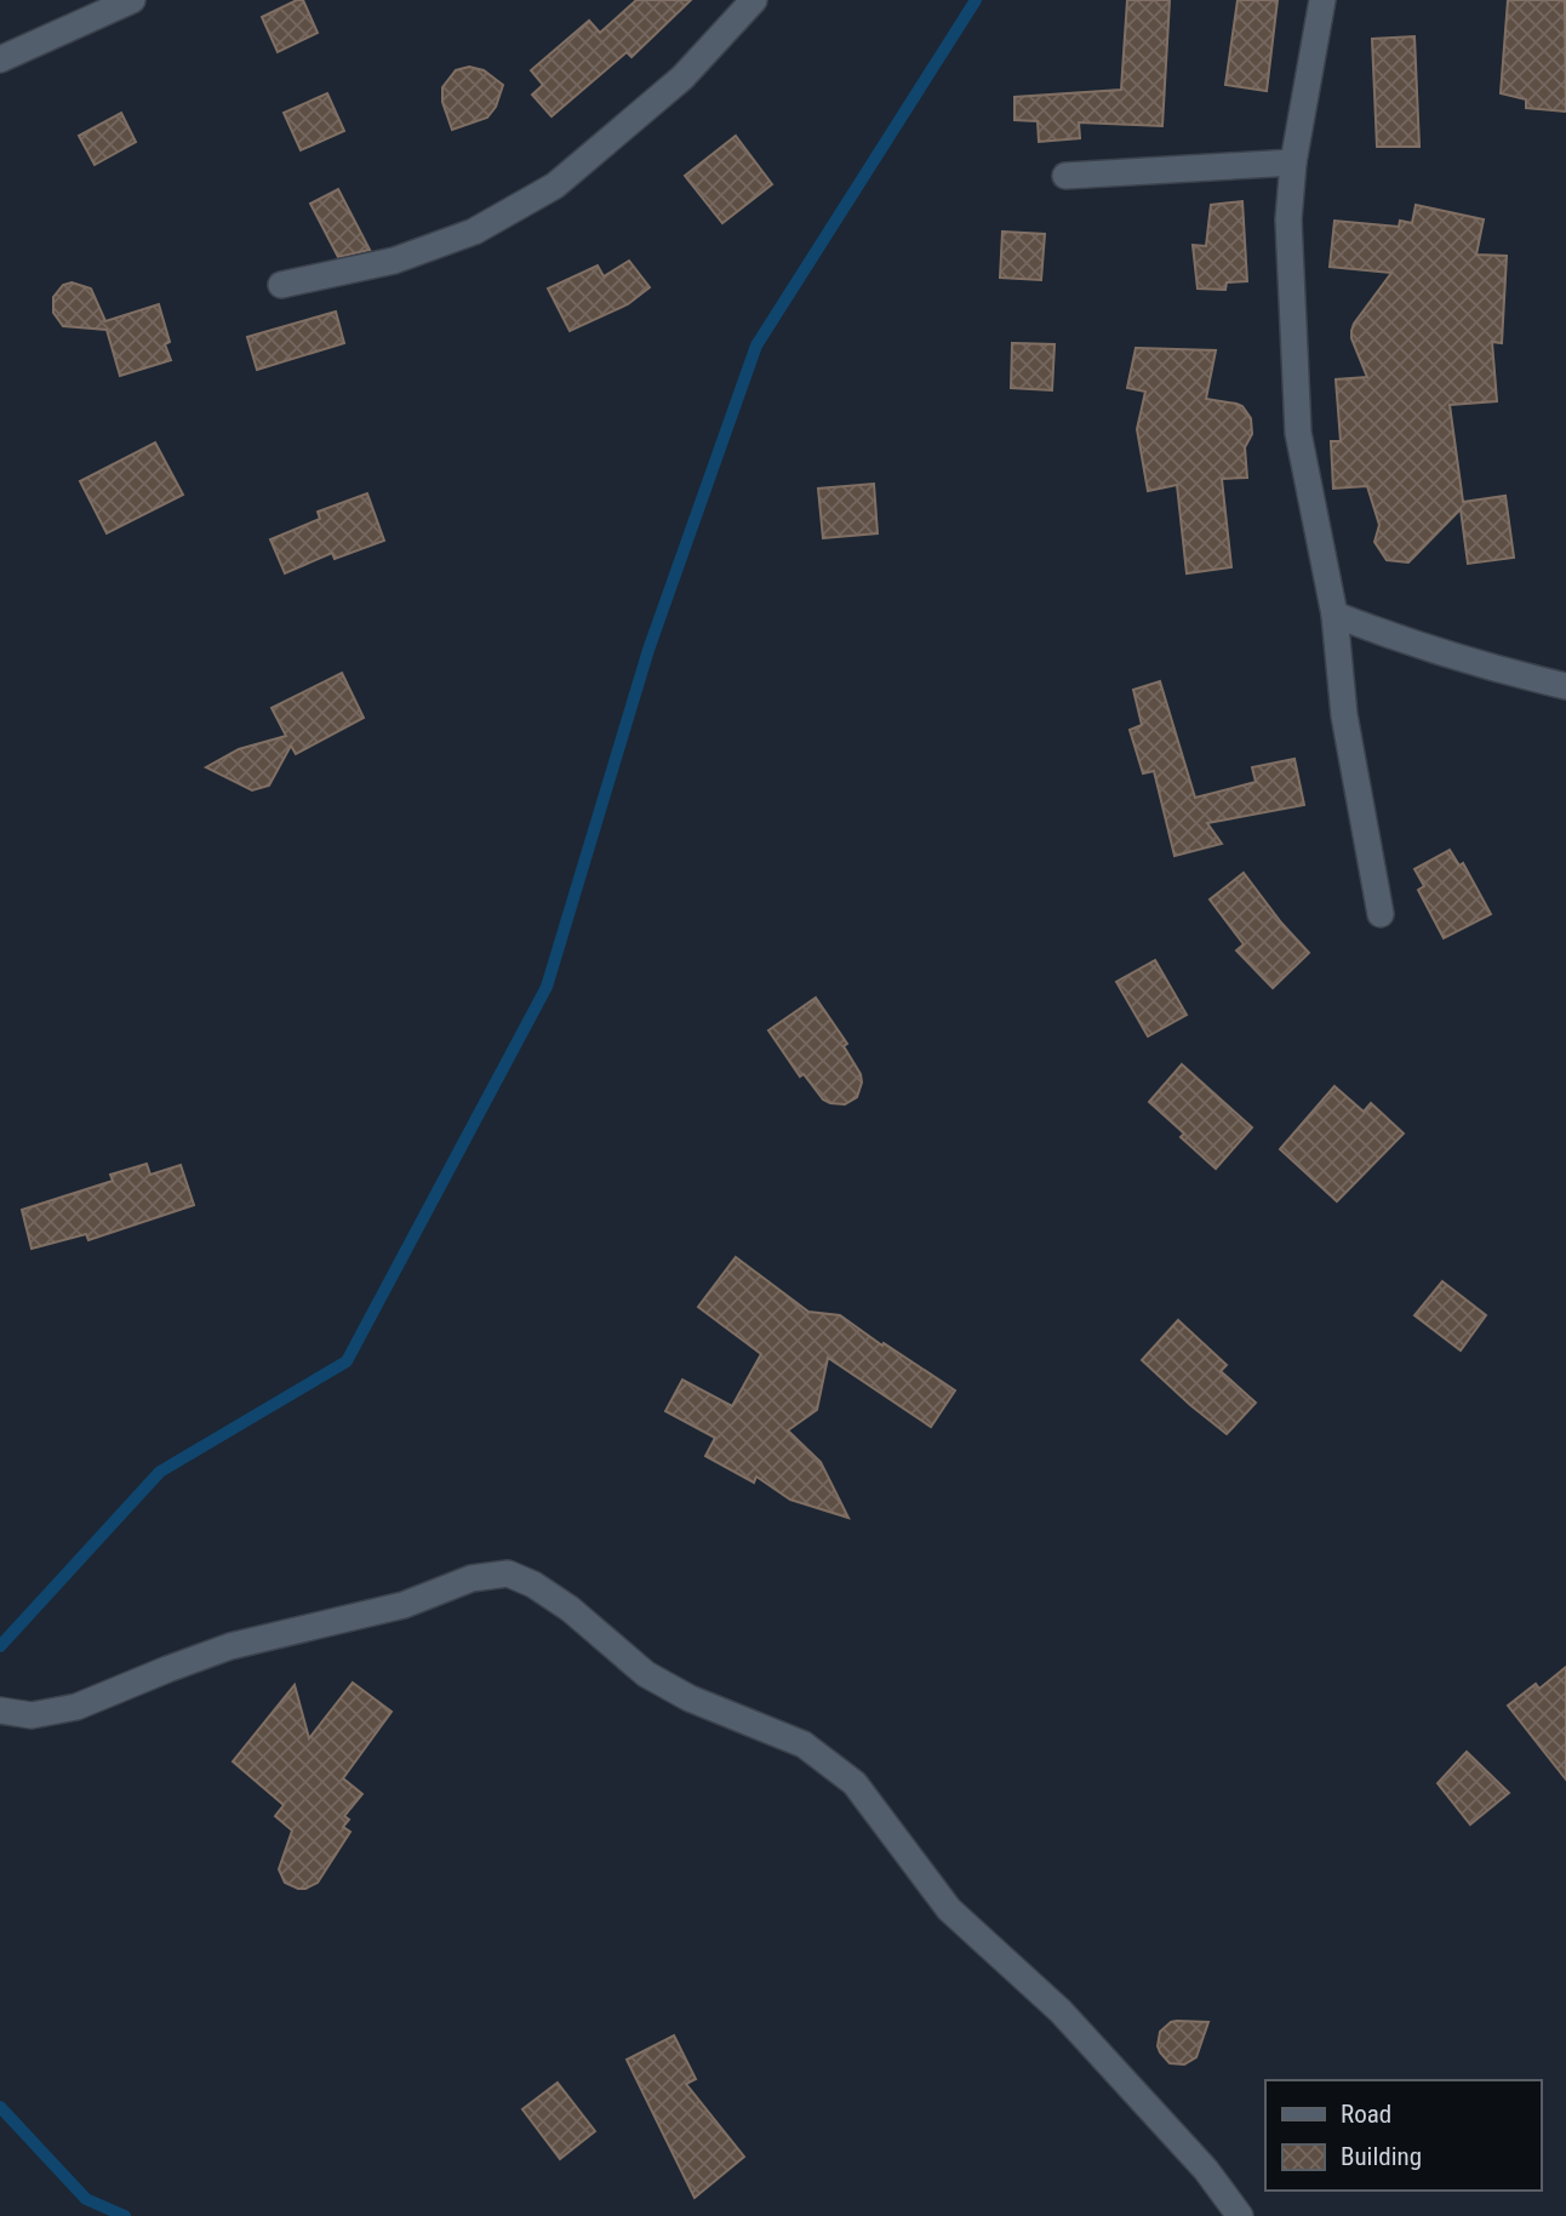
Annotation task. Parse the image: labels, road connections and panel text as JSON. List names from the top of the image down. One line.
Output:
{"legend":["Road","Building"]}
